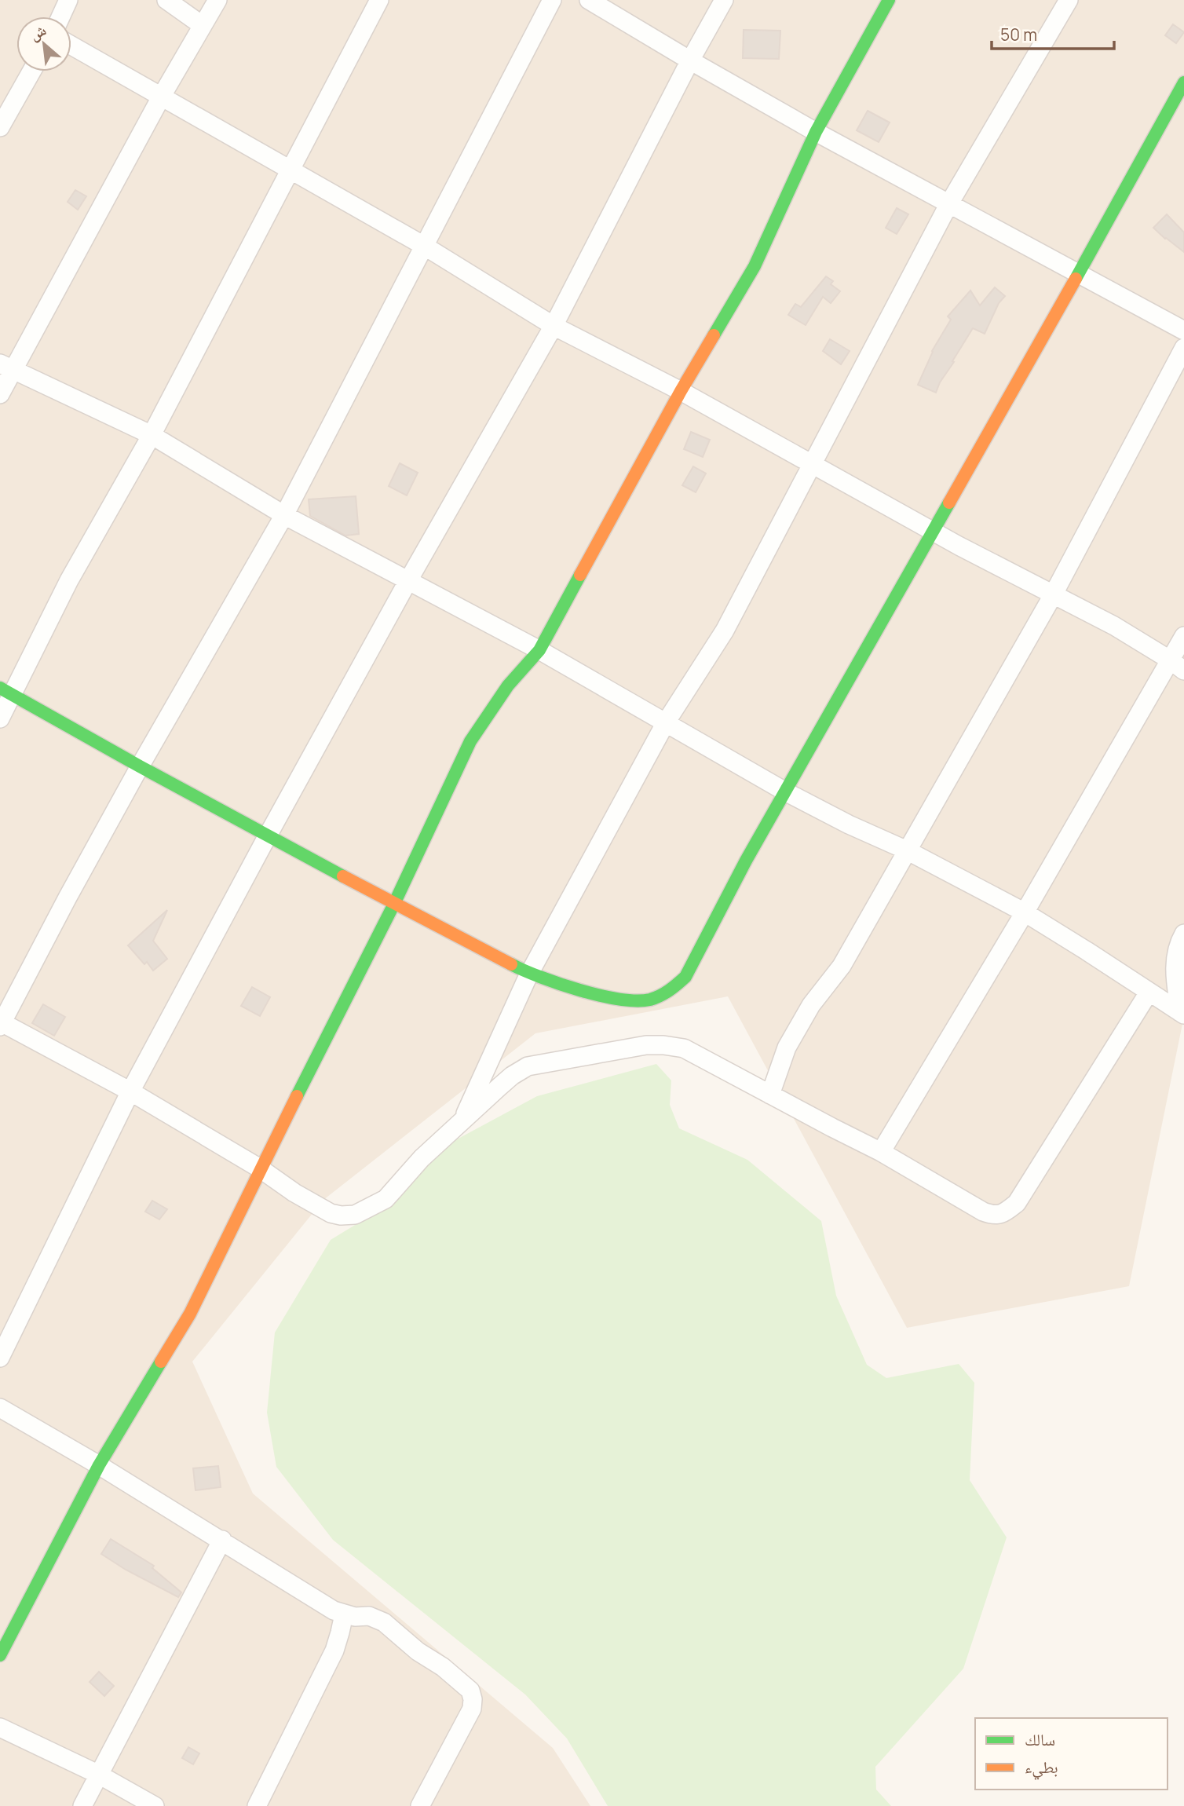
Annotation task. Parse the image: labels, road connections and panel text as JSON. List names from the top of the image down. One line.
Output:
{"legend":["سالك","بطيء"],"scale_bar":"50 m","north":"top left"}
